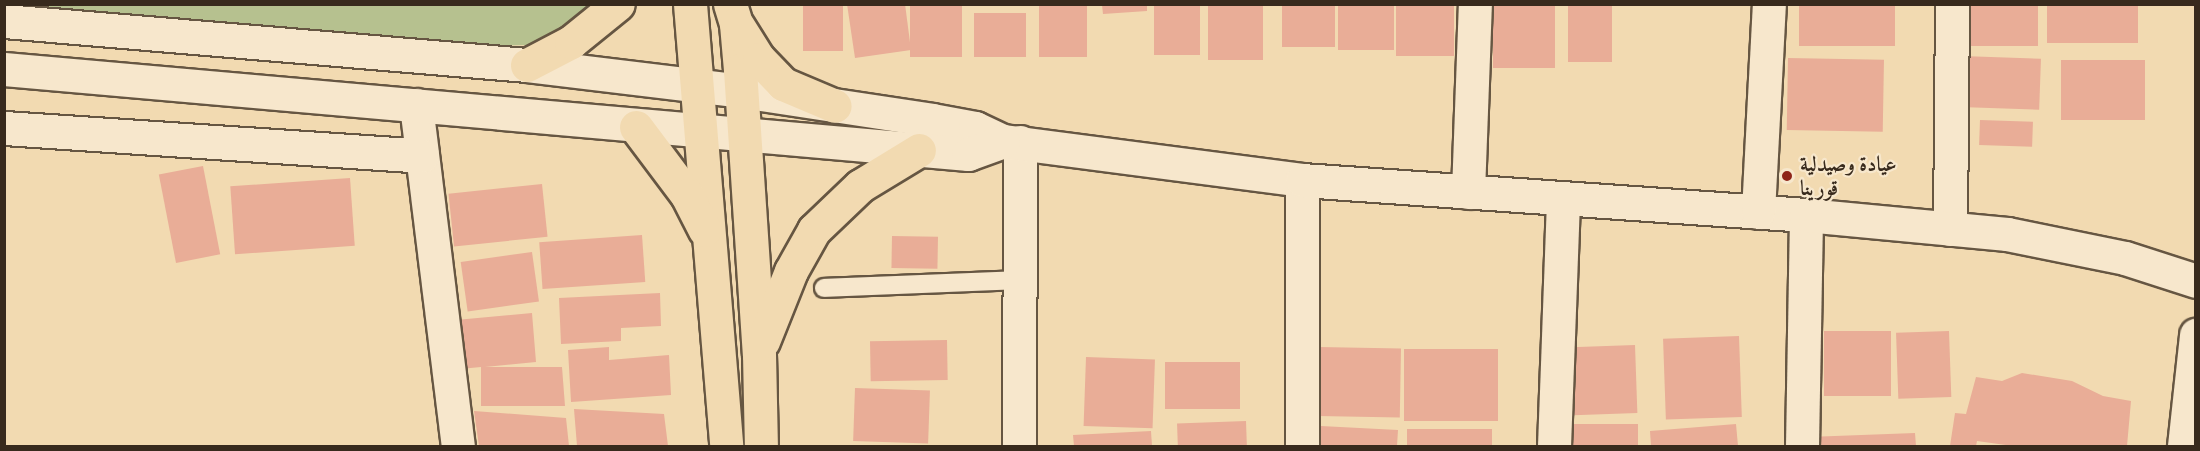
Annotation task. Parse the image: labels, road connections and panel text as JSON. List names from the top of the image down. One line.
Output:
{"places":["عيادة وصيدلية قورينا"]}
